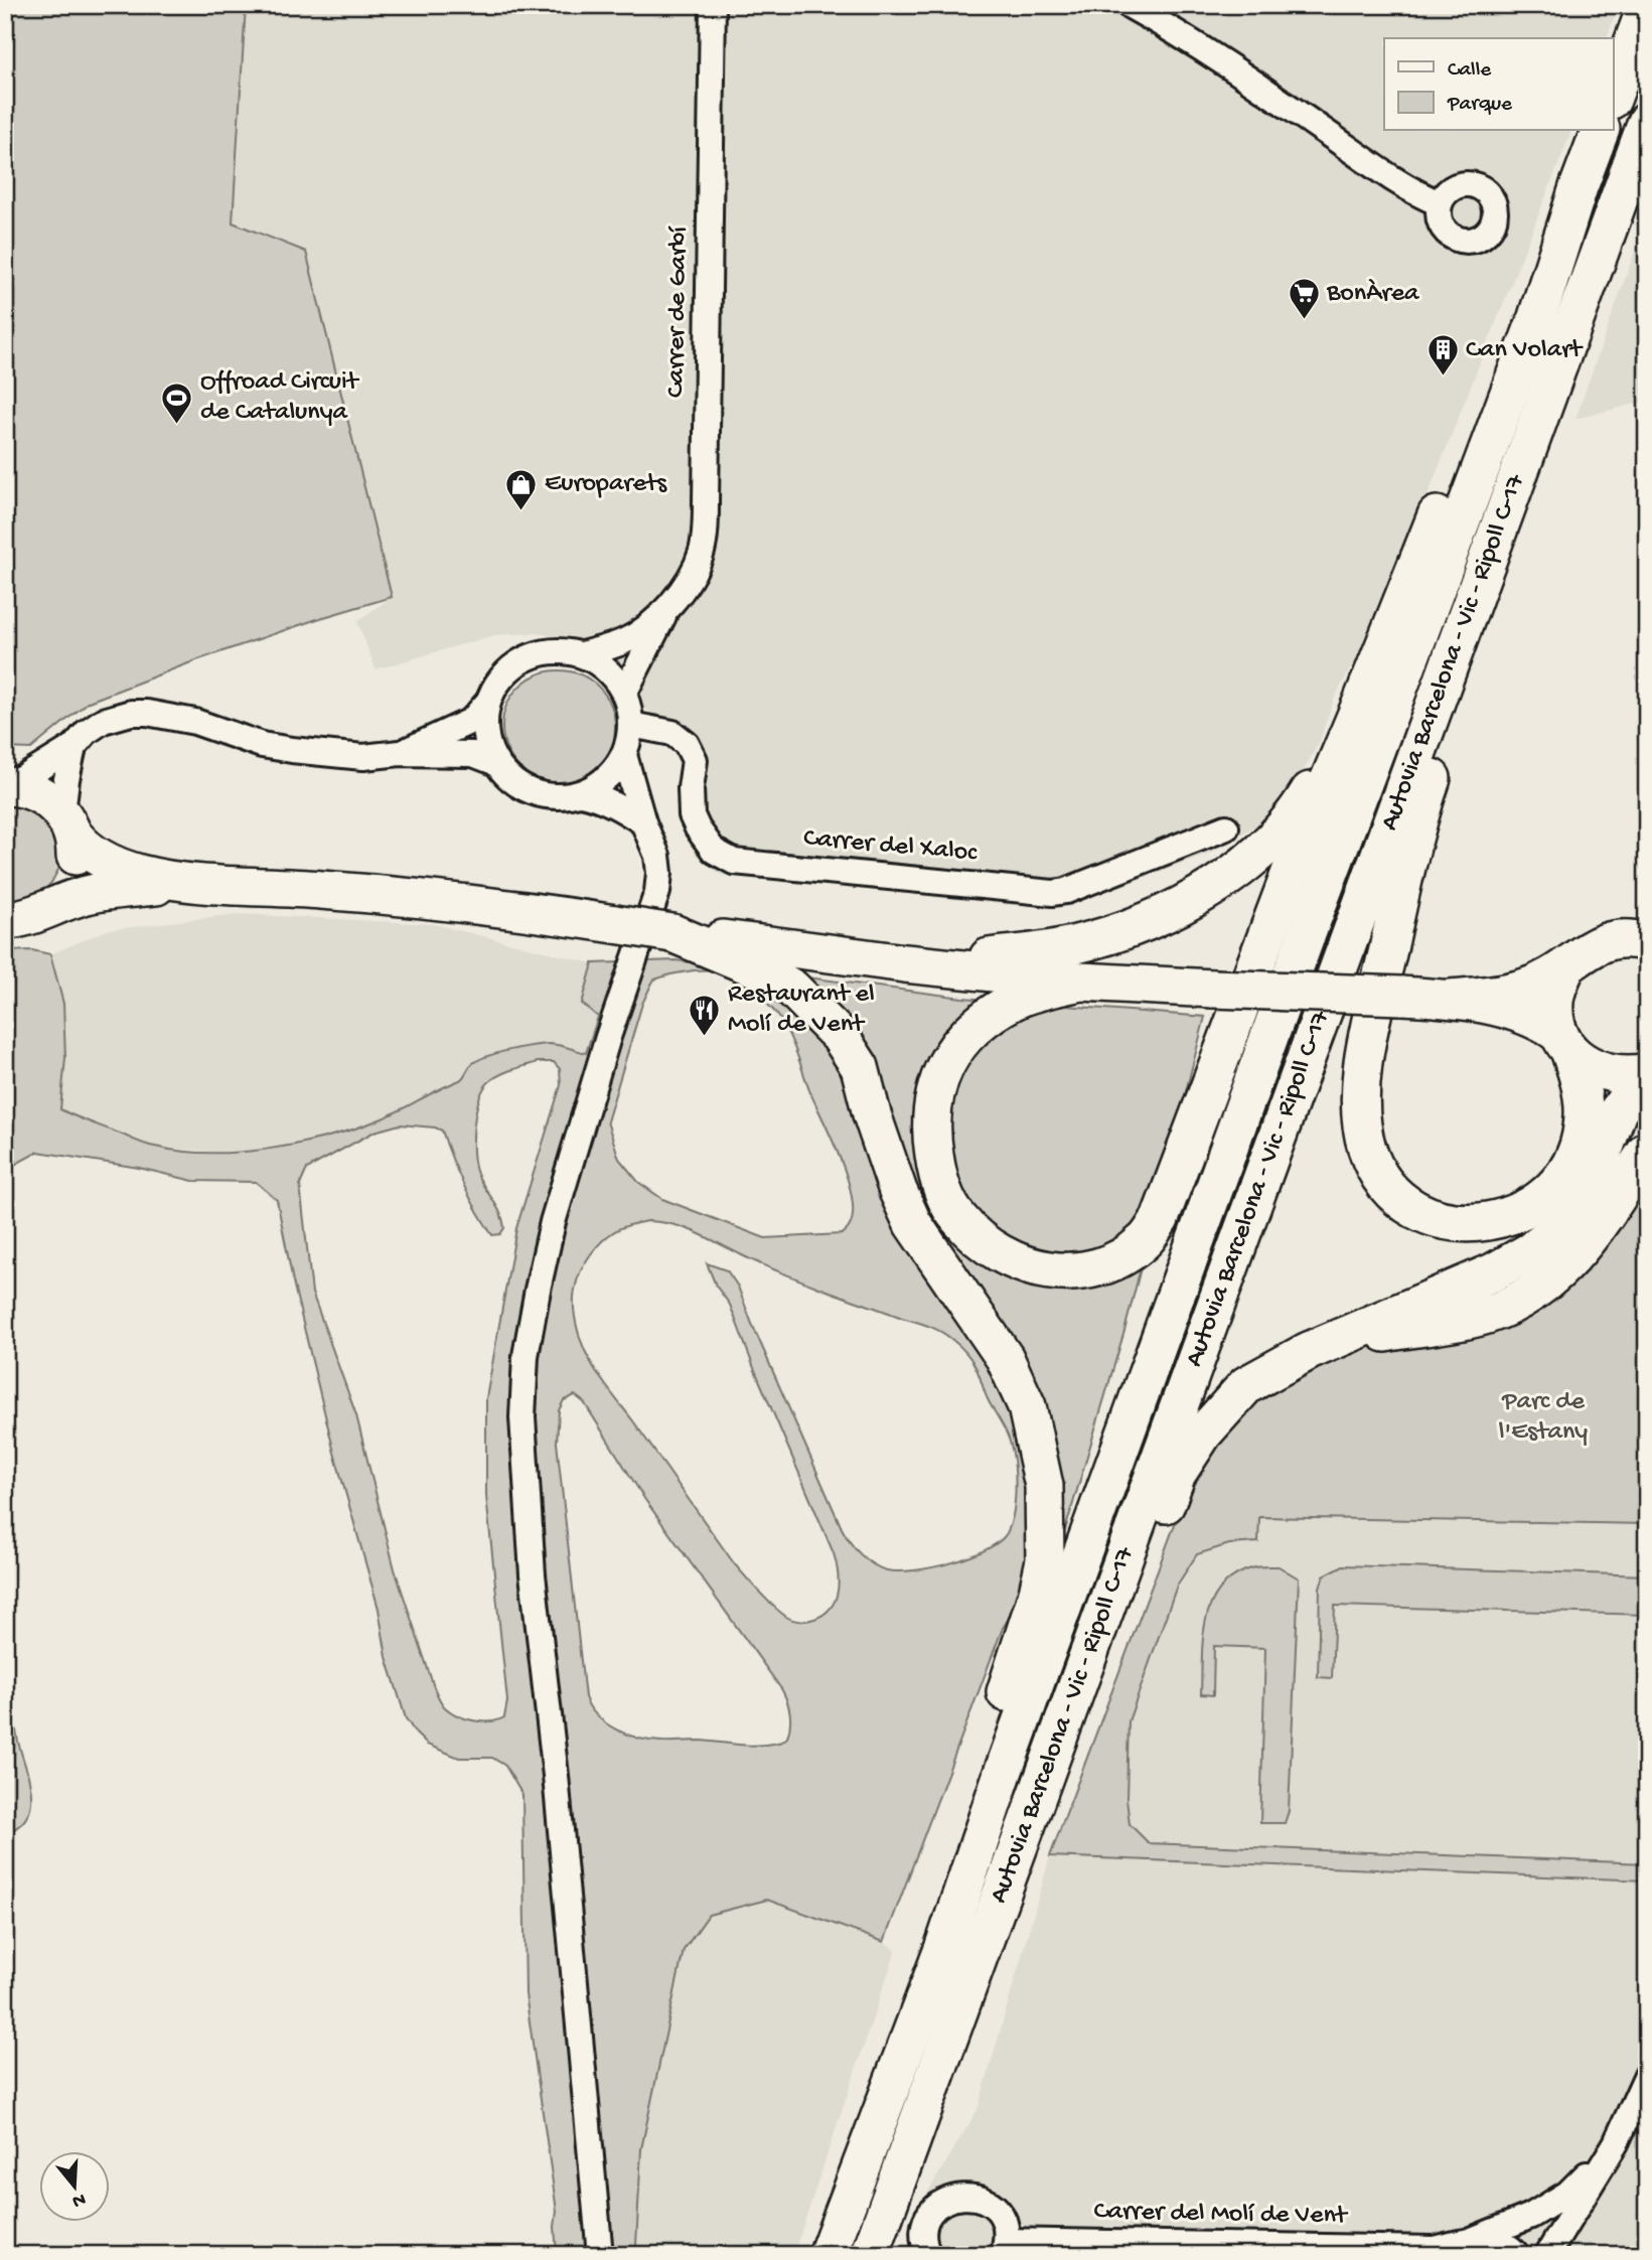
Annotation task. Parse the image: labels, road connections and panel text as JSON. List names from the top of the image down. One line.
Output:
{"streets":{"highway":["Autovia Barcelona - Vic - Ripoll C-17"],"street":["Carrer de Garbí","Carrer del Xaloc","Carrer del Molí de Vent"]},"crossings":[["Carrer de Garbí","Carrer del Xaloc"]],"parks":["Parc de l'Estany"],"places":{"supermarket":["BonÀrea"],"building":["Can Volart"],"sports":["Offroad Circuit de Catalunya"],"shop":["Europarets"],"restaurant":["Restaurant el Molí de Vent"]},"legend":["Calle","Parque"],"north":"bottom"}
